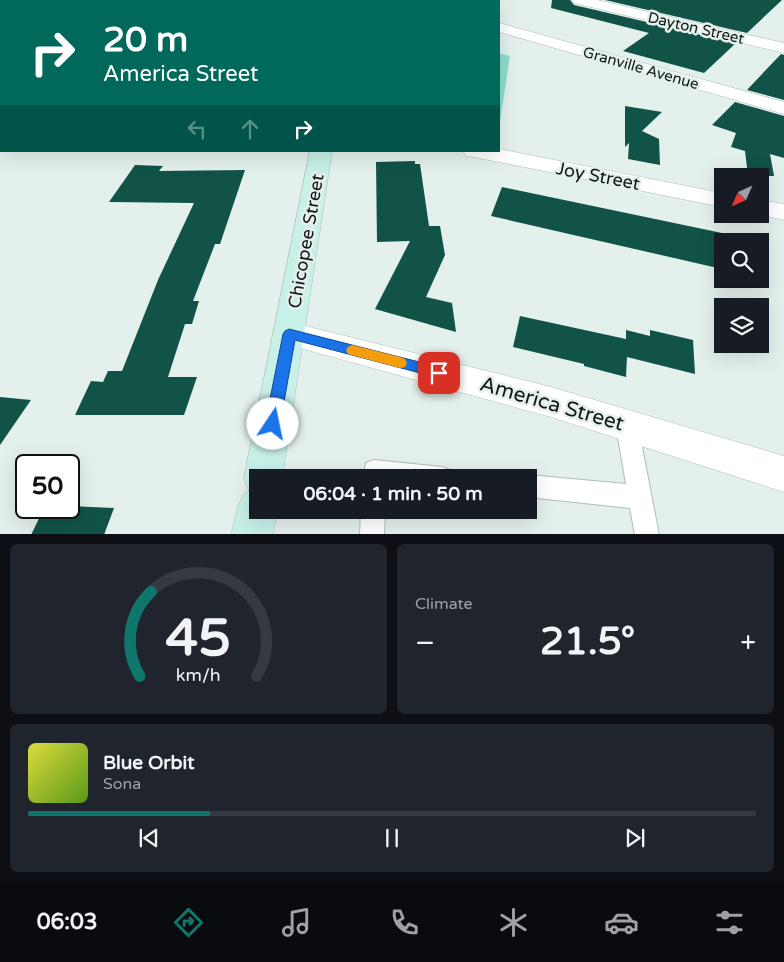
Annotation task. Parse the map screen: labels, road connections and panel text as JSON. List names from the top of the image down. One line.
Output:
{"streets":{"main road":["Chicopee Street"],"street":["Dayton Street","Granville Avenue","Joy Street","America Street"]},"crossings":[["Chicopee Street","America Street"]],"north":"bottom left","page":{"turn":["20 m","America Street"],"limit":"50","trip":"06:04 · 1 min · 50 m","tile":"Climate","heat":["−","21.5°","+"],"song":["Blue Orbit","Sona"],"tabs":"06:03","gauge":["45","km/h"]}}
